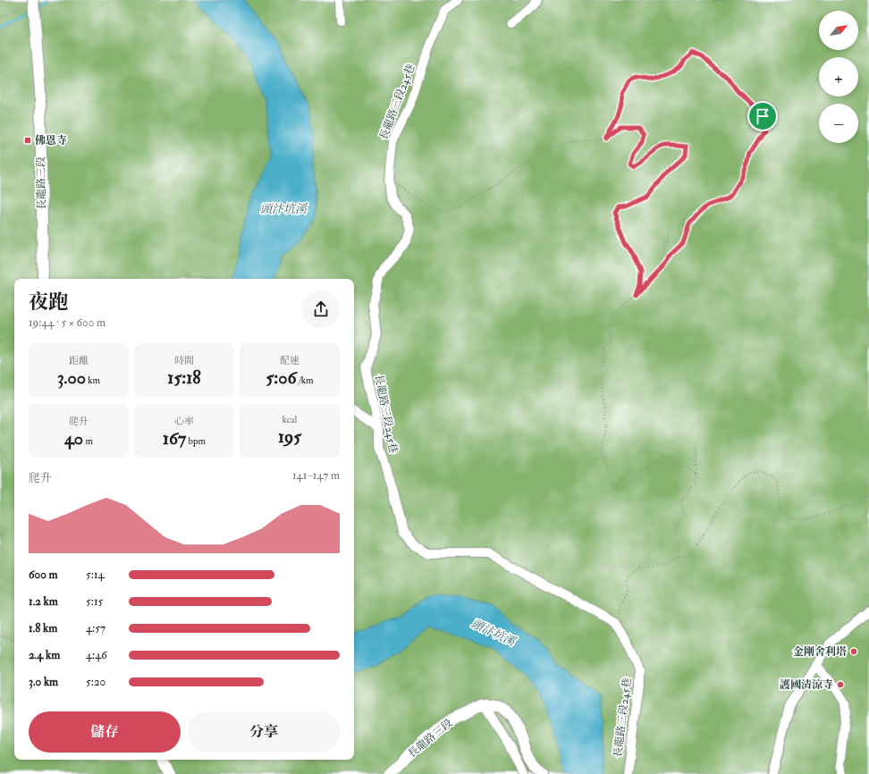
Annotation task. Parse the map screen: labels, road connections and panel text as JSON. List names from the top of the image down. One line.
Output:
{"streets":{"main road":["長龍路三段"],"lane":["長龍路三段245巷"]},"water":["頭汴坑溪"],"places":{"transit":["佛恩寺"],"other":["金剛舍利塔","護國清涼寺"]},"north":"top right","page":{"map_buttons":["+","−"],"heading":["夜跑","19:44 · 5 × 600 m"],"stats":[["距離","3.00 km"],["時間","15:18"],["配速","5:06 /km"],["爬升","40 m"],["心率","167 bpm"],["kcal","195"]],"chart":["爬升","141–147 m"],"list":[{"name":"600 m","note":"5:14"},{"name":"1.2 km","note":"5:15"},{"name":"1.8 km","note":"4:57"},{"name":"2.4 km","note":"4:46"},{"name":"3.0 km","note":"5:20"}],"buttons":["儲存","分享"]}}
